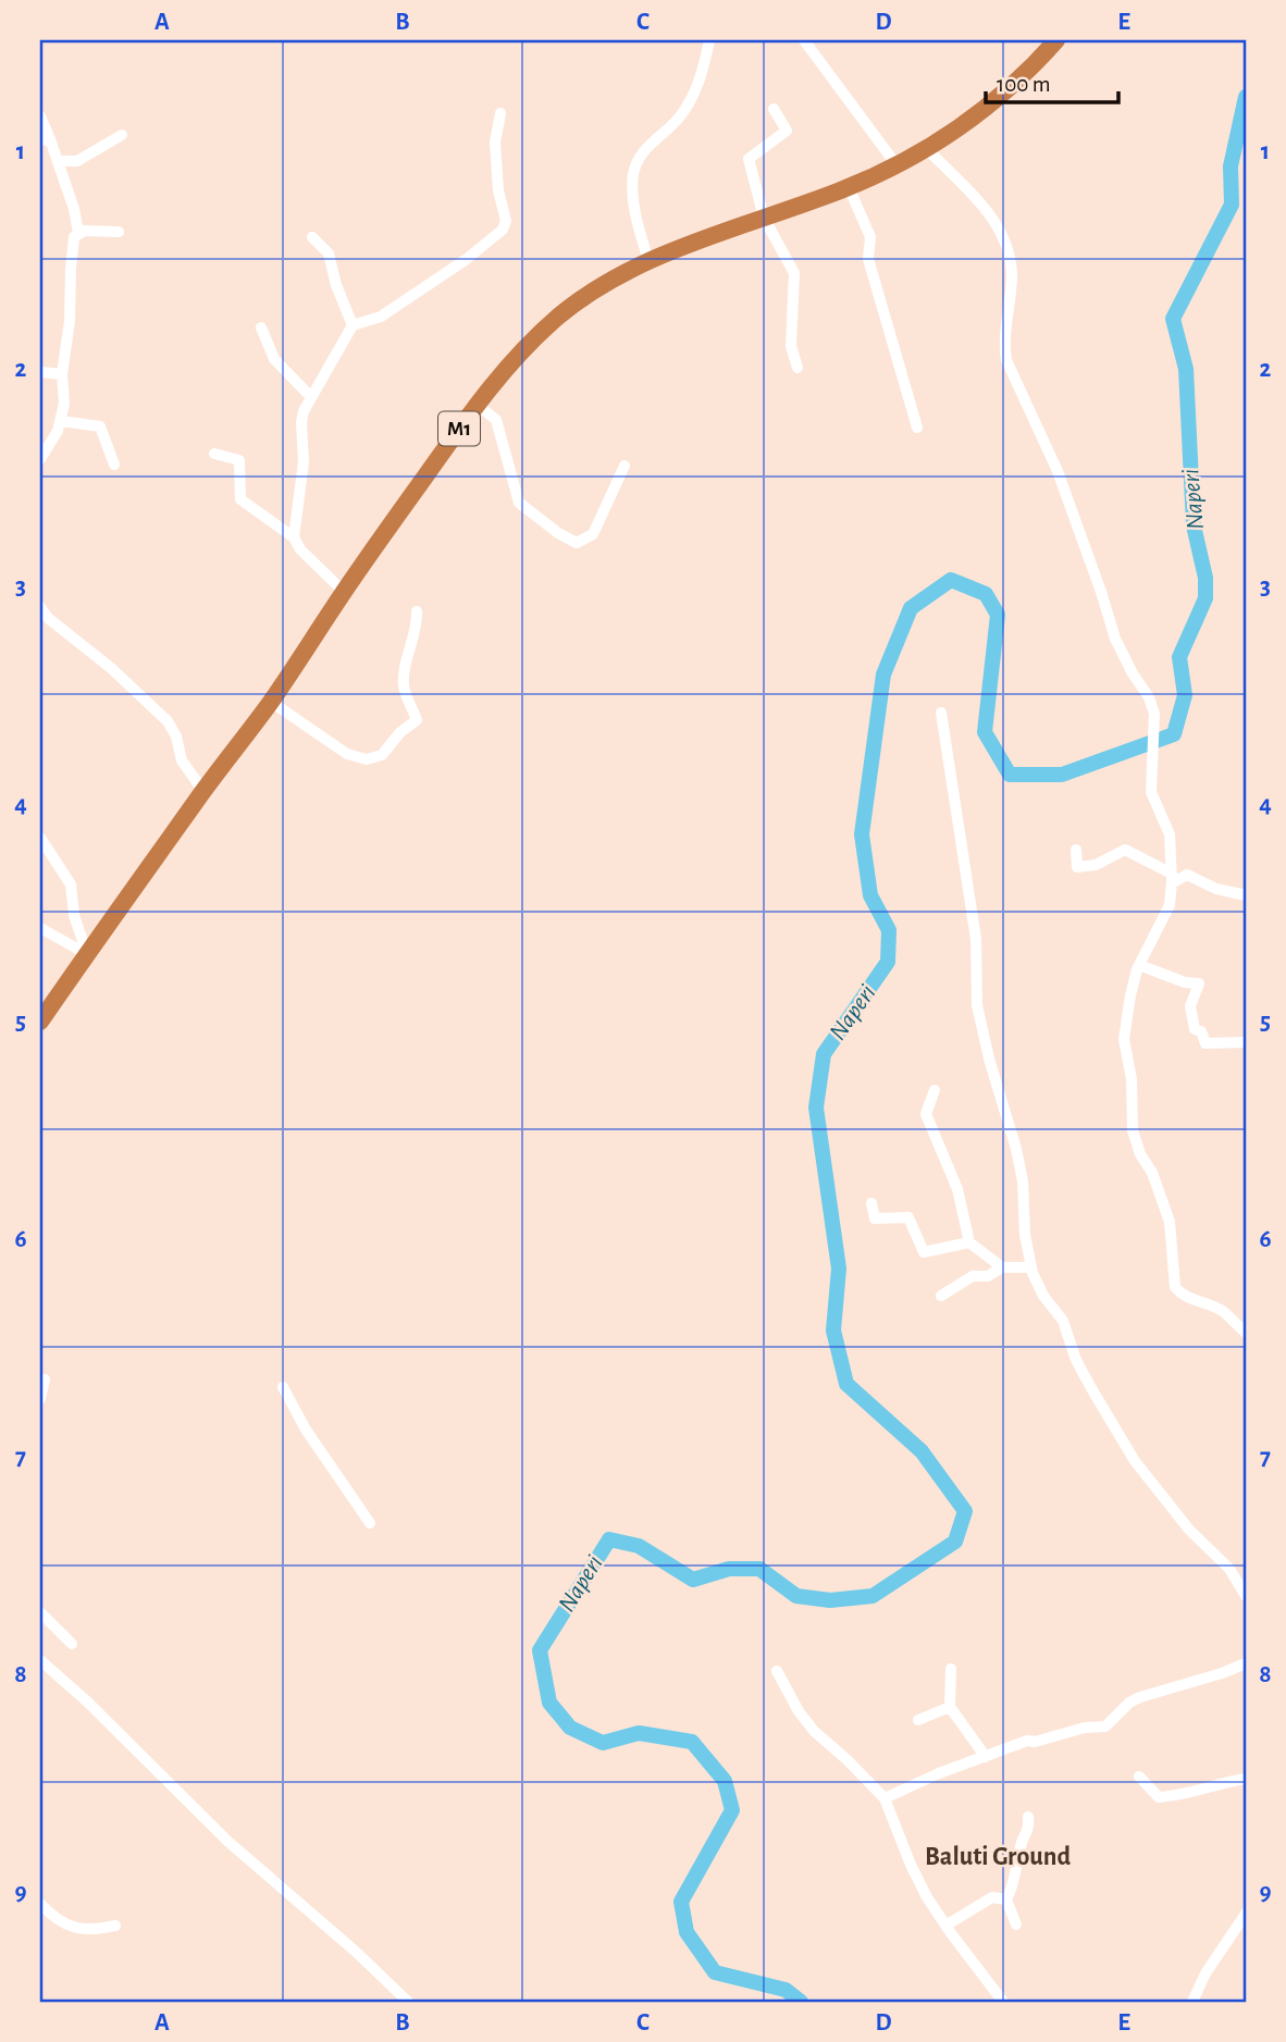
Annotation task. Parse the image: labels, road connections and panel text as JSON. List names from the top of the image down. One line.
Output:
{"streets":{"highway":["M1"]},"districts":["Baluti Ground"],"water":["Naperi"],"scale_bar":"100 m","grid":{"columns":["A","B","C","D","E"],"rows":["1","2","3","4","5","6","7","8","9"]}}
